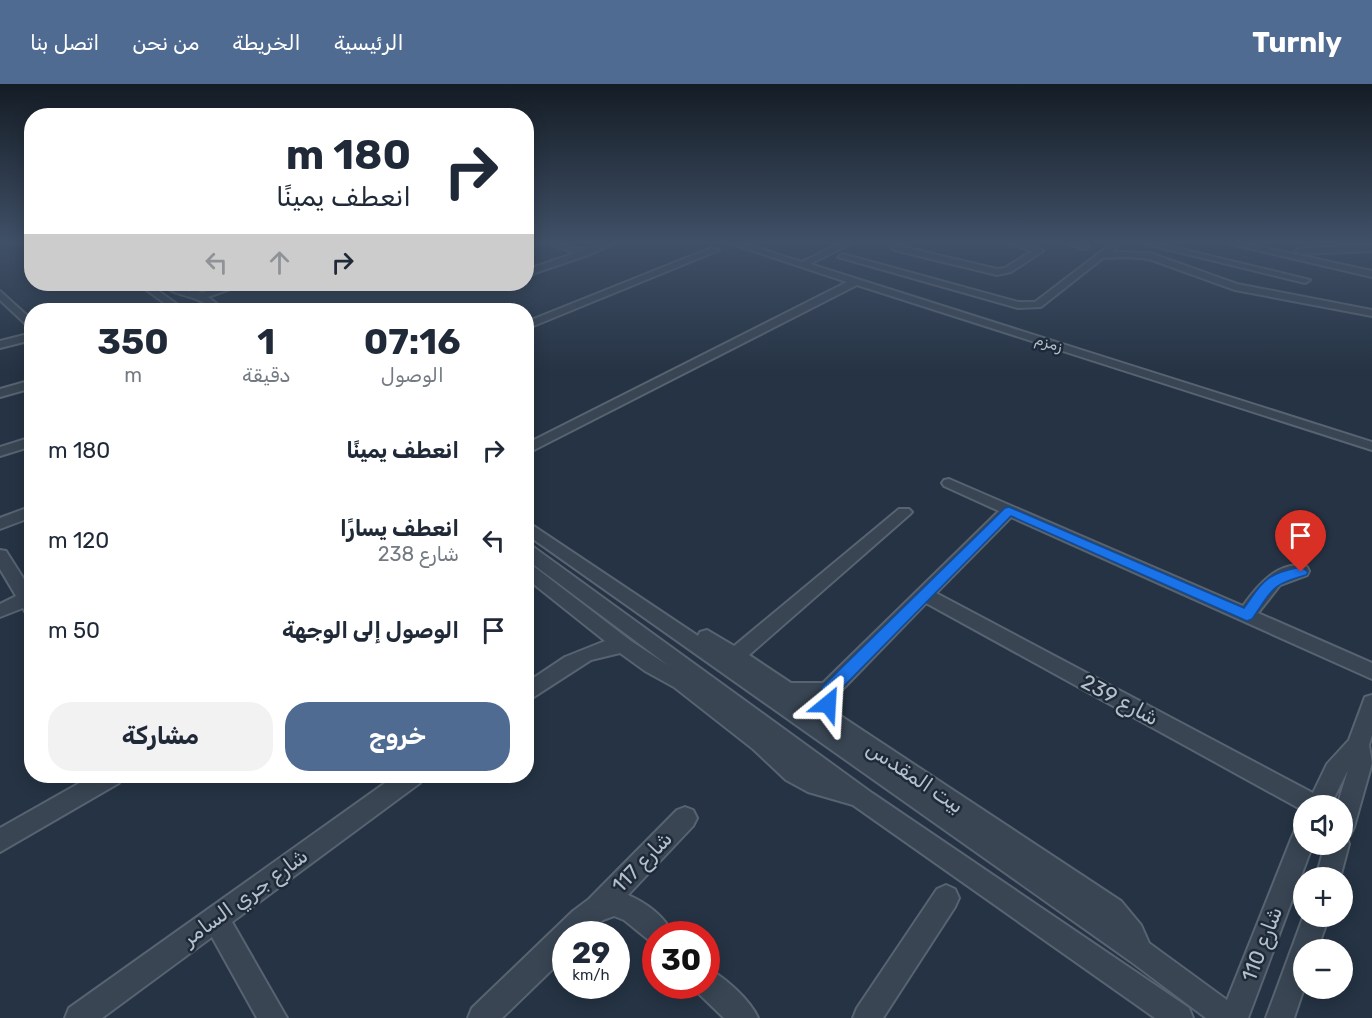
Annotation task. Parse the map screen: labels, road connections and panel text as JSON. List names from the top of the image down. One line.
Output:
{"streets":{"street":["زمزم","شارع 239","بيت المقدس","شارع 117","شارع جري السامر","شارع 110"]},"page":{"header":"Turnly","nav":["الرئيسية","الخريطة","من نحن","اتصل بنا"],"turn":["180 m","انعطف يمينًا"],"eta":["07:16","الوصول","1","دقيقة","350","m"],"list":[{"name":"انعطف يمينًا","value":"180 m"},{"name":"انعطف يسارًا","note":"شارع 238","value":"120 m"},{"name":"الوصول إلى الوجهة","value":"50 m"}],"buttons":["خروج","مشاركة"],"map_buttons":["+","−"],"speed":"29 km/h","limit":"30"}}
